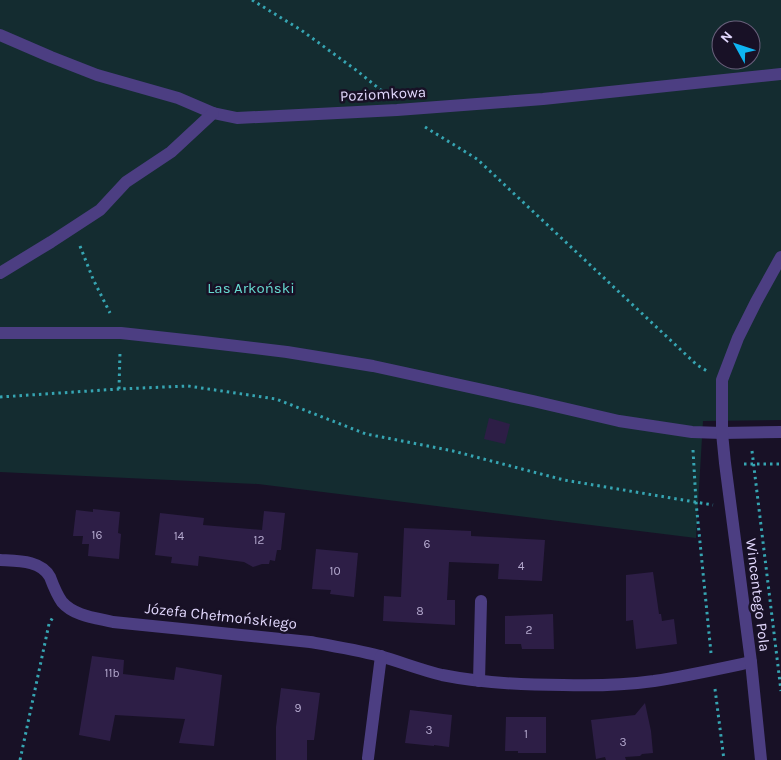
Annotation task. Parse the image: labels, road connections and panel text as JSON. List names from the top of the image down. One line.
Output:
{"streets":{"street":["Poziomkowa","Wincentego Pola","Józefa Chełmońskiego"]},"crossings":[["Wincentego Pola","Józefa Chełmońskiego"]],"parks":["Las Arkoński"],"house_numbers":["16","14","12","6","4","10","8","2","11b","9","3","1","3"],"north":"top left"}
